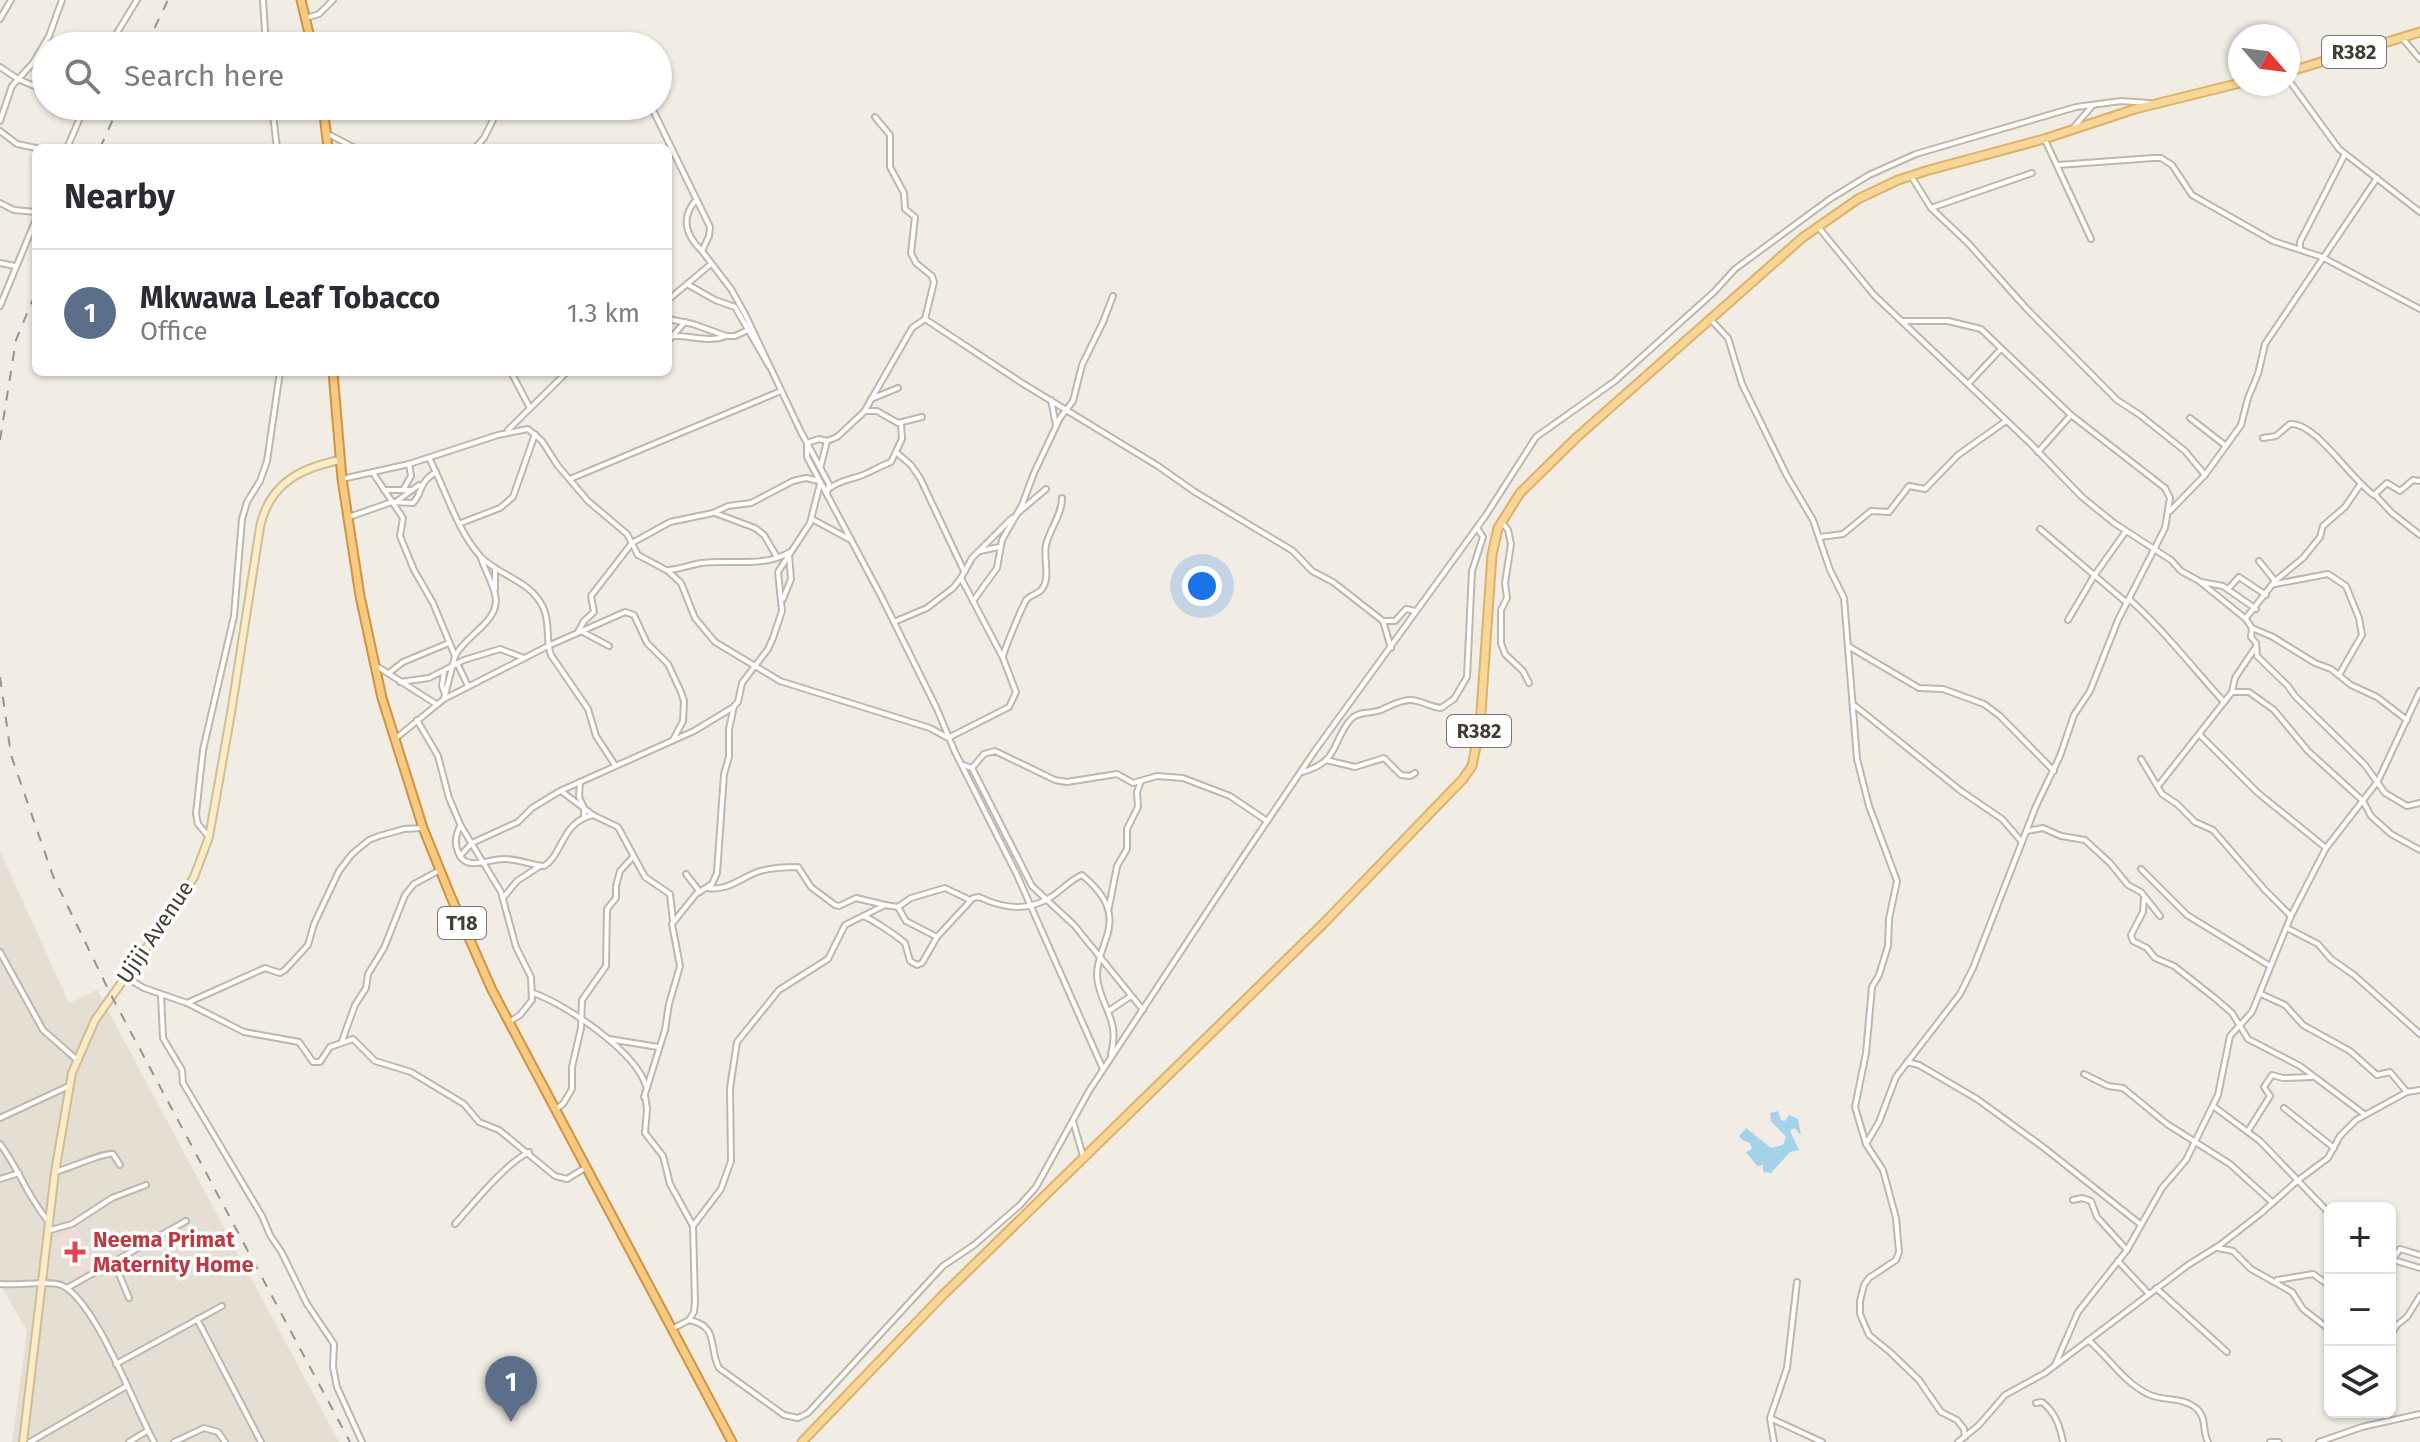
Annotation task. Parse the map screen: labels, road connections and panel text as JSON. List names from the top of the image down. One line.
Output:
{"streets":{"highway":["T18"],"main road":["R382","Ujiji Avenue"]},"crossings":[["T18","Ujiji Avenue"]],"places":{"health":["Neema Primat Maternity Home"]},"north":"bottom right","page":{"search":"Search here","heading":"Nearby","list":[{"mark":"1","name":"Mkwawa Leaf Tobacco","note":"Office","value":"1.3 km"}],"map_buttons":["+","−"],"pins":"1"}}
